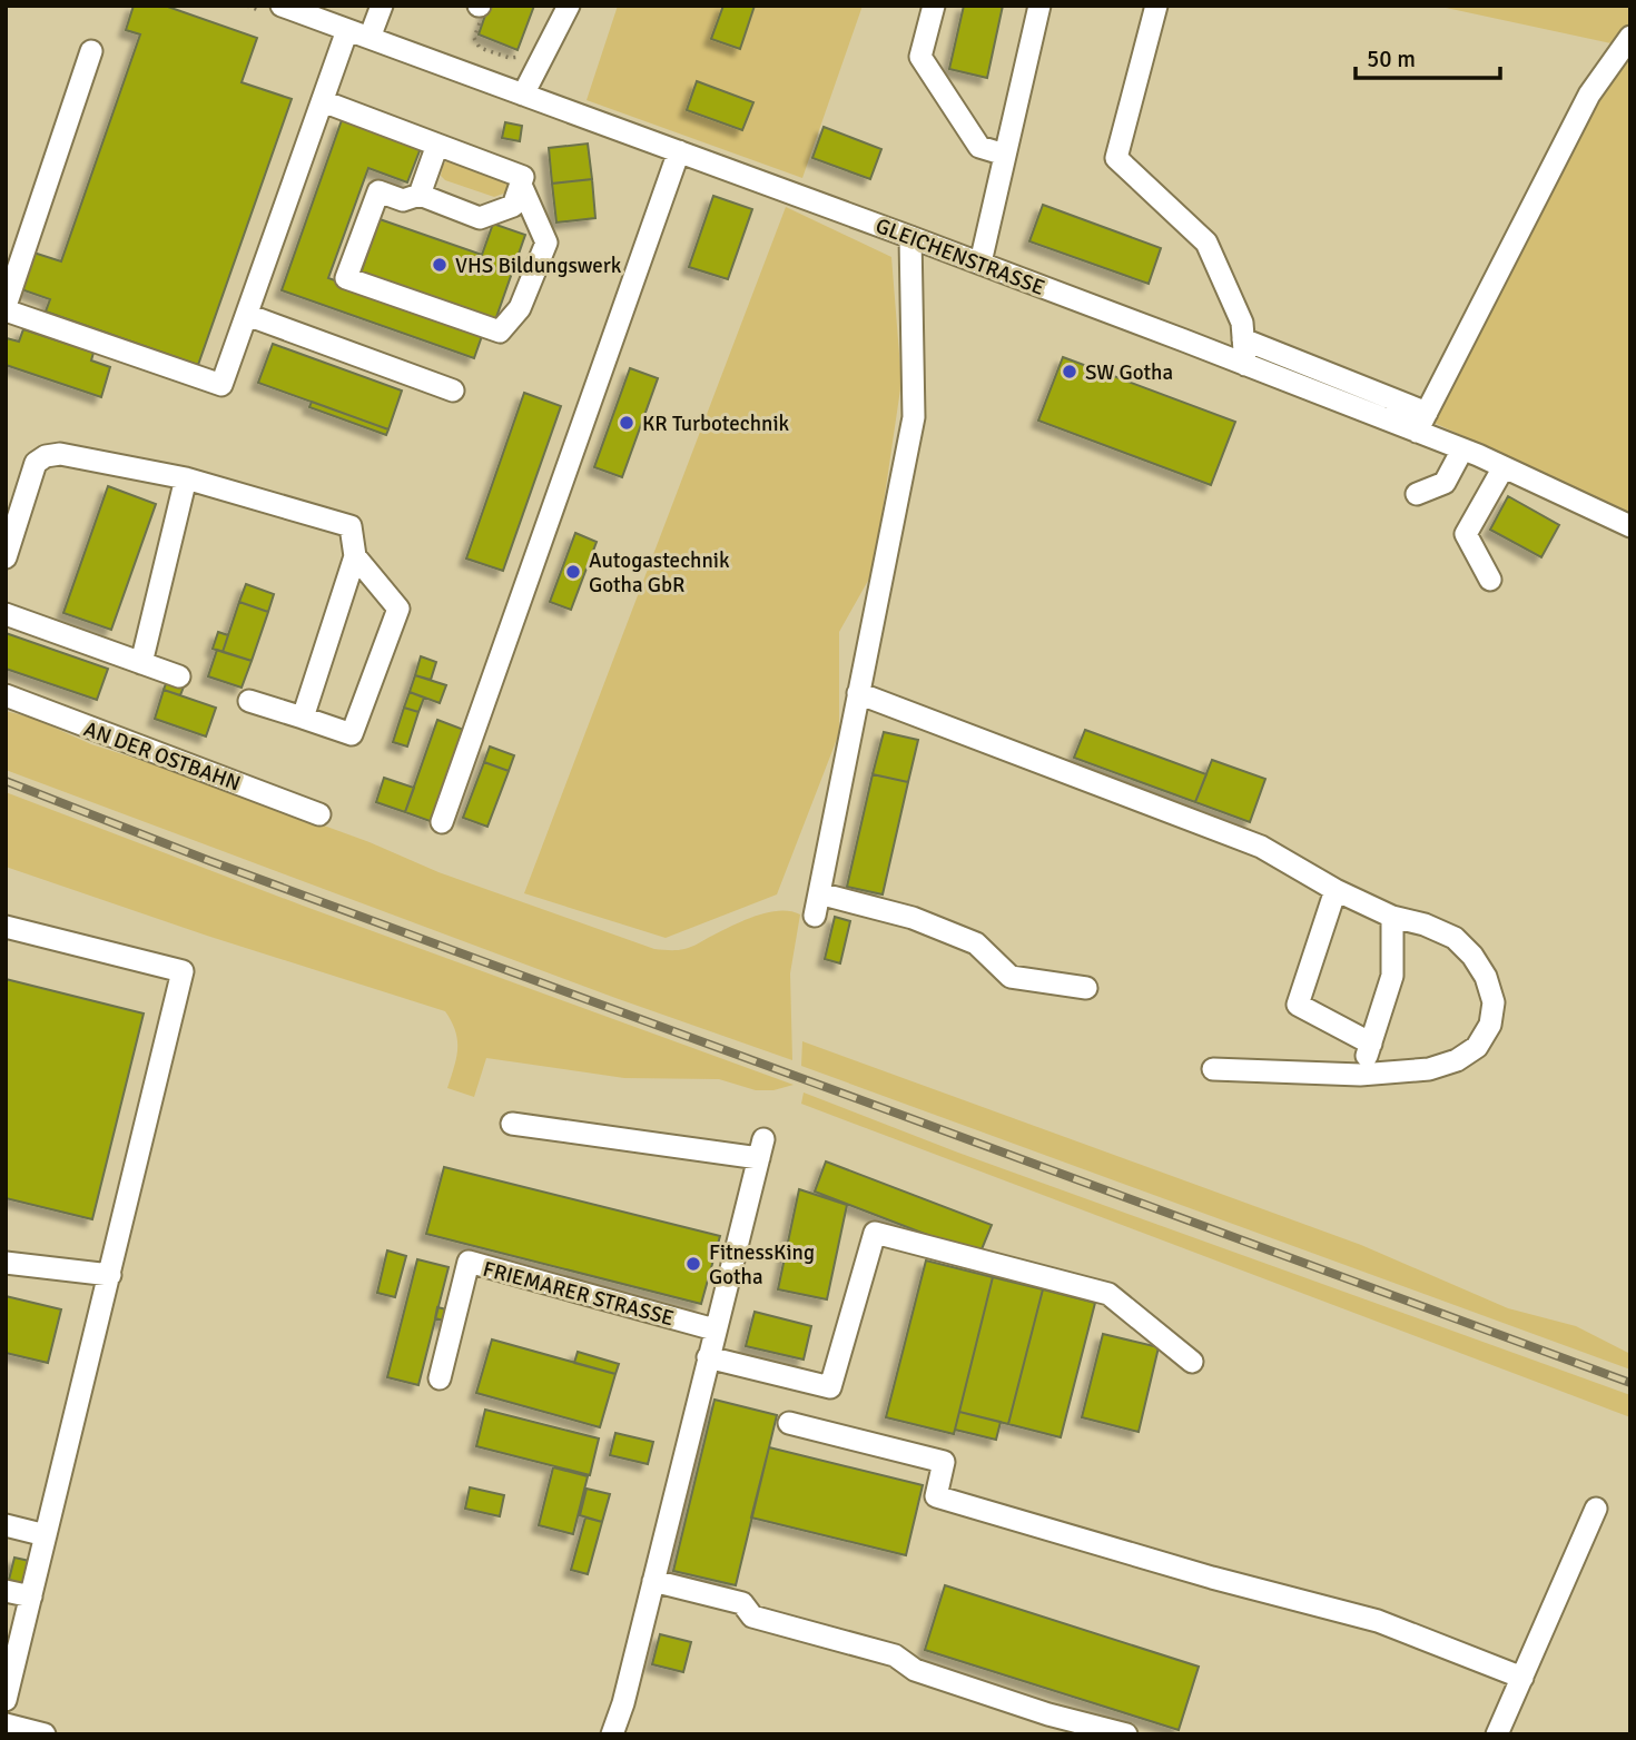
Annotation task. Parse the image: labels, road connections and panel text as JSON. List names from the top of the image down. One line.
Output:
{"streets":{"street":["GLEICHENSTRASSE","AN DER OSTBAHN","FRIEMARER STRASSE"]},"places":["VHS Bildungswerk","SW Gotha","KR Turbotechnik","Autogastechnik Gotha GbR","FitnessKing Gotha"],"scale_bar":"50 m"}
